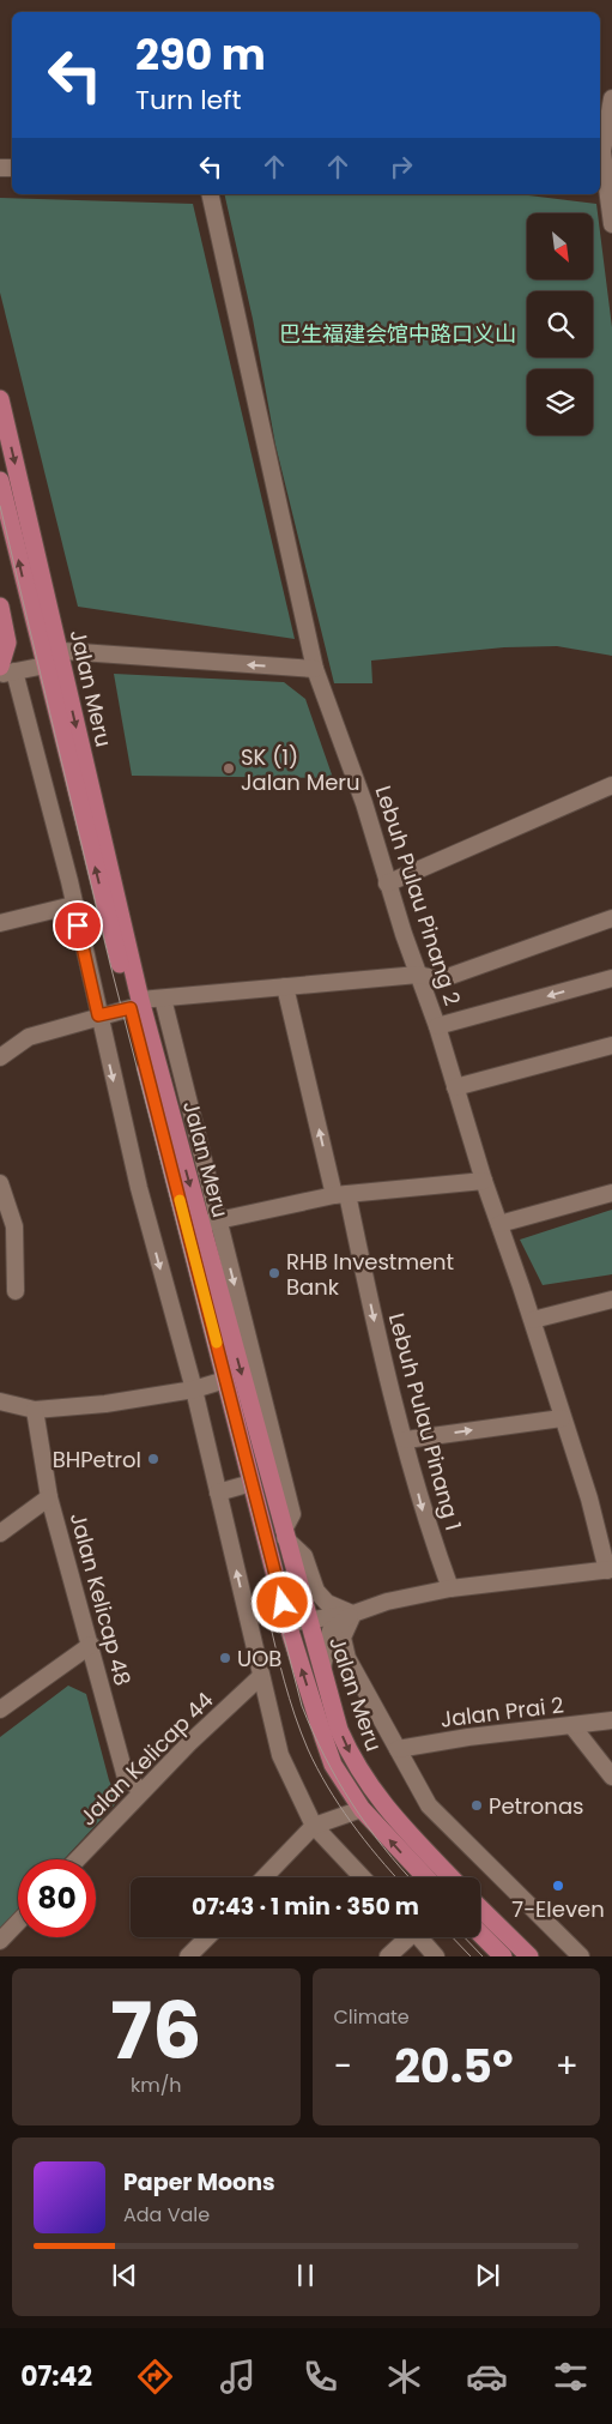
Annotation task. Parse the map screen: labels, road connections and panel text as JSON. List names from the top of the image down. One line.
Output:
{"streets":{"highway":["Jalan Meru"],"street":["Lebuh Pulau Pinang 2","Lebuh Pulau Pinang 1","Jalan Kelicap 48","Jalan Prai 2","Jalan Kelicap 44"]},"crossings":[["Jalan Kelicap 48","Jalan Kelicap 44"]],"parks":["巴生福建会馆中路口义山"],"places":["SK (1) Jalan Meru","RHB Investment Bank","BHPetrol","UOB","Petronas","7-Eleven"],"north":"bottom right","page":{"turn":["290 m","Turn left"],"limit":"80","trip":"07:43 · 1 min · 350 m","tile":[["76","km/h"],"Climate"],"heat":["−","20.5°","+"],"song":["Paper Moons","Ada Vale"],"tabs":"07:42"}}
